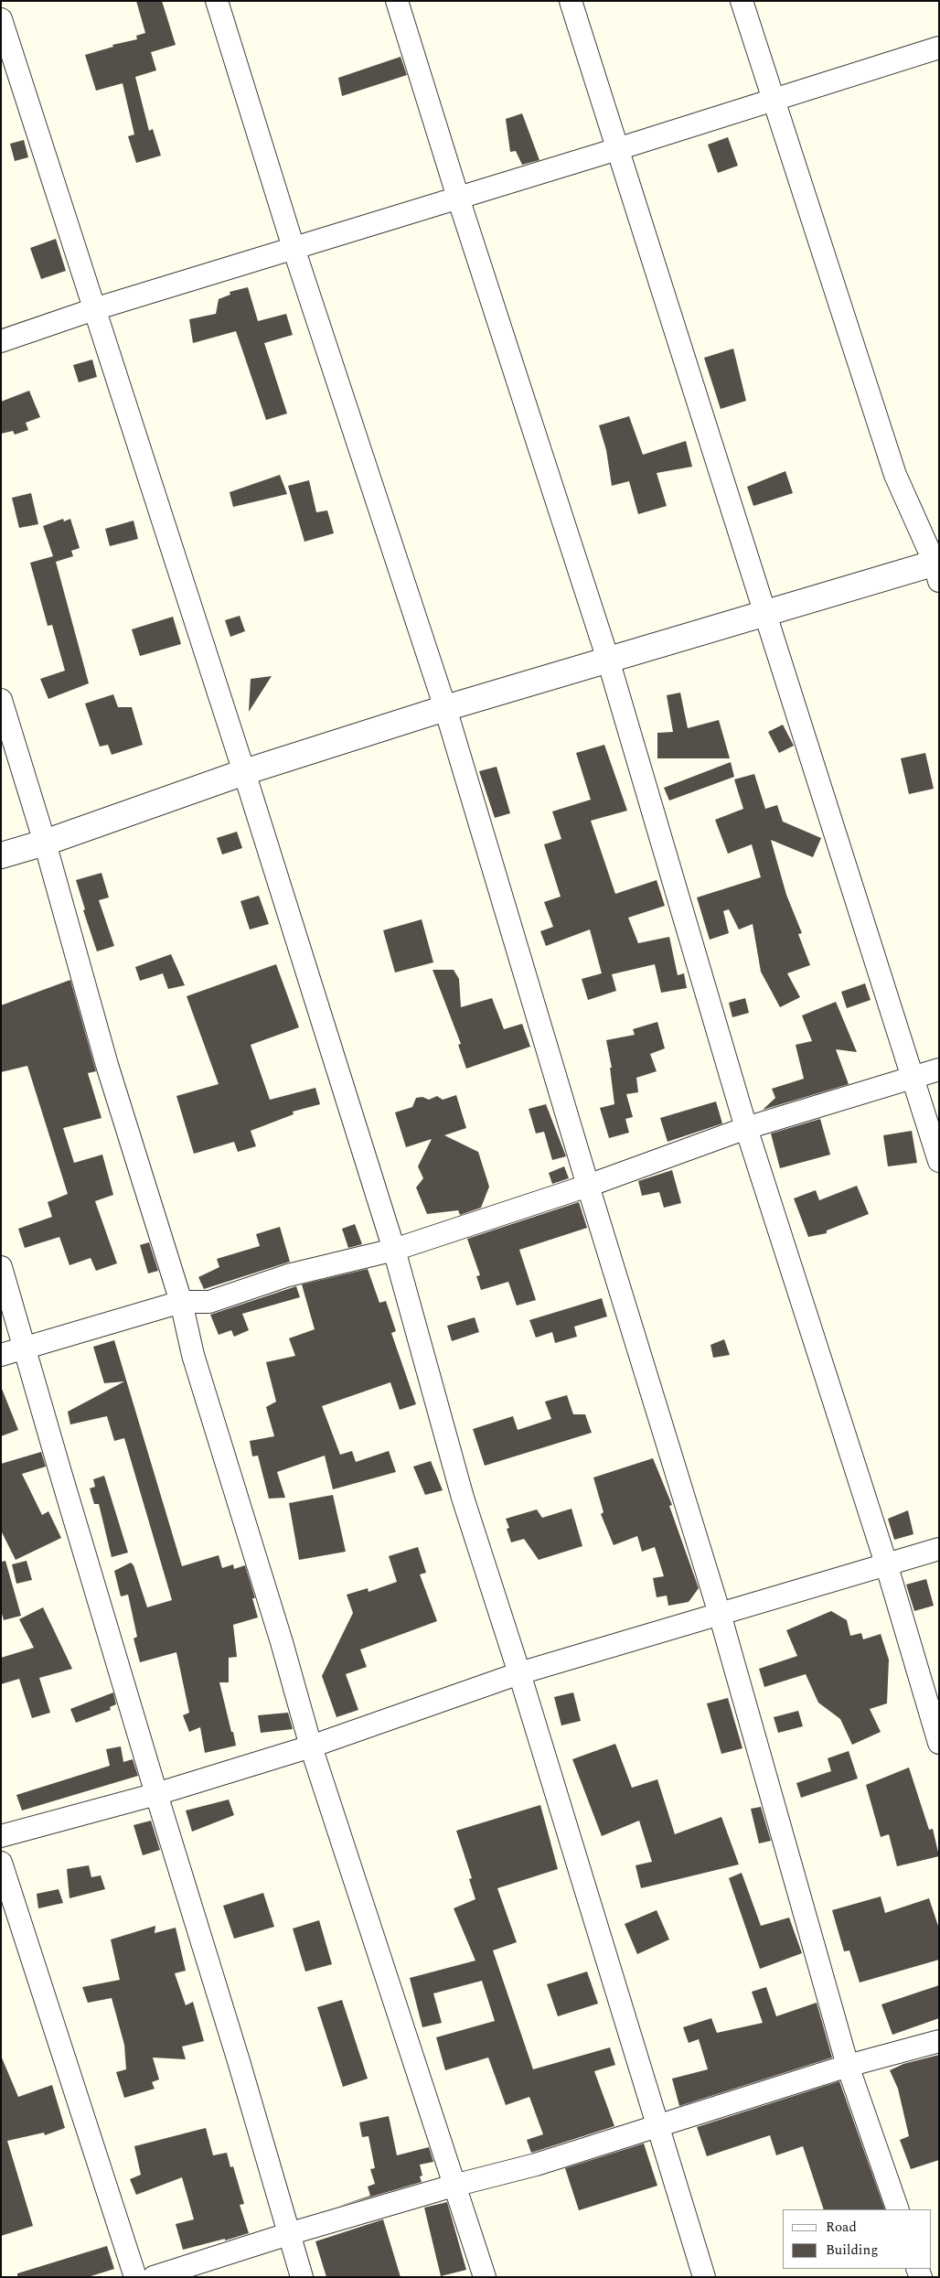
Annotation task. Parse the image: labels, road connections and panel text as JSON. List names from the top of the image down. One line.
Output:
{"legend":["Road","Building"]}
